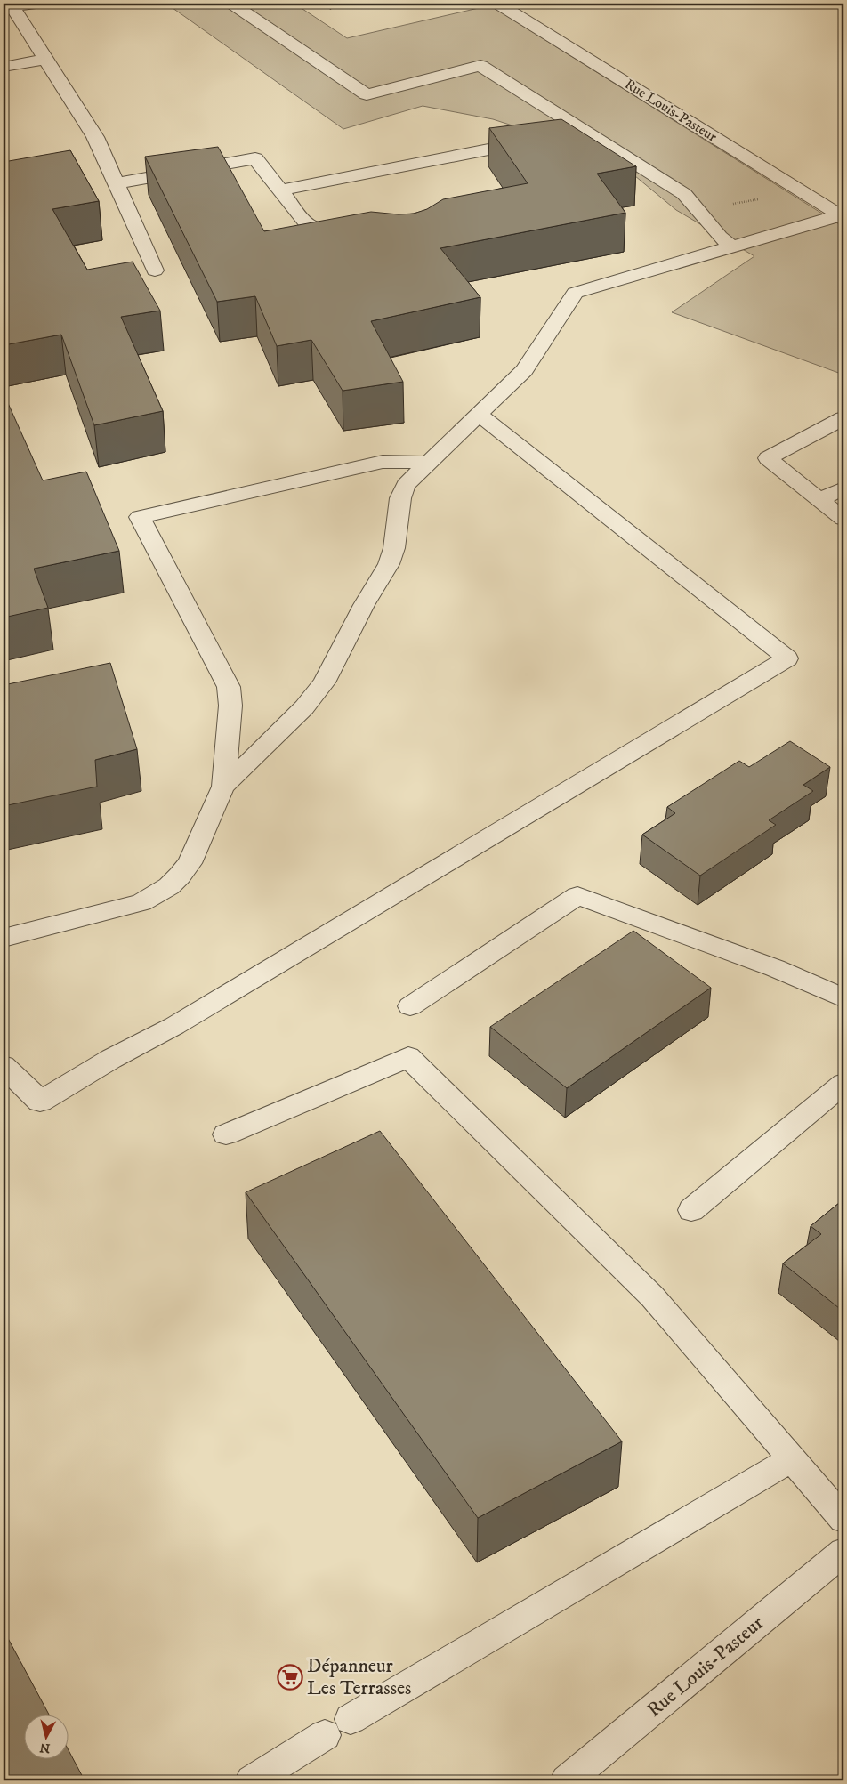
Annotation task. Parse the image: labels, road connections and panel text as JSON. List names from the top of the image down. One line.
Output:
{"streets":{"street":["Rue Louis-Pasteur"]},"places":{"supermarket":["Dépanneur Les Terrasses"]},"north":"bottom"}
